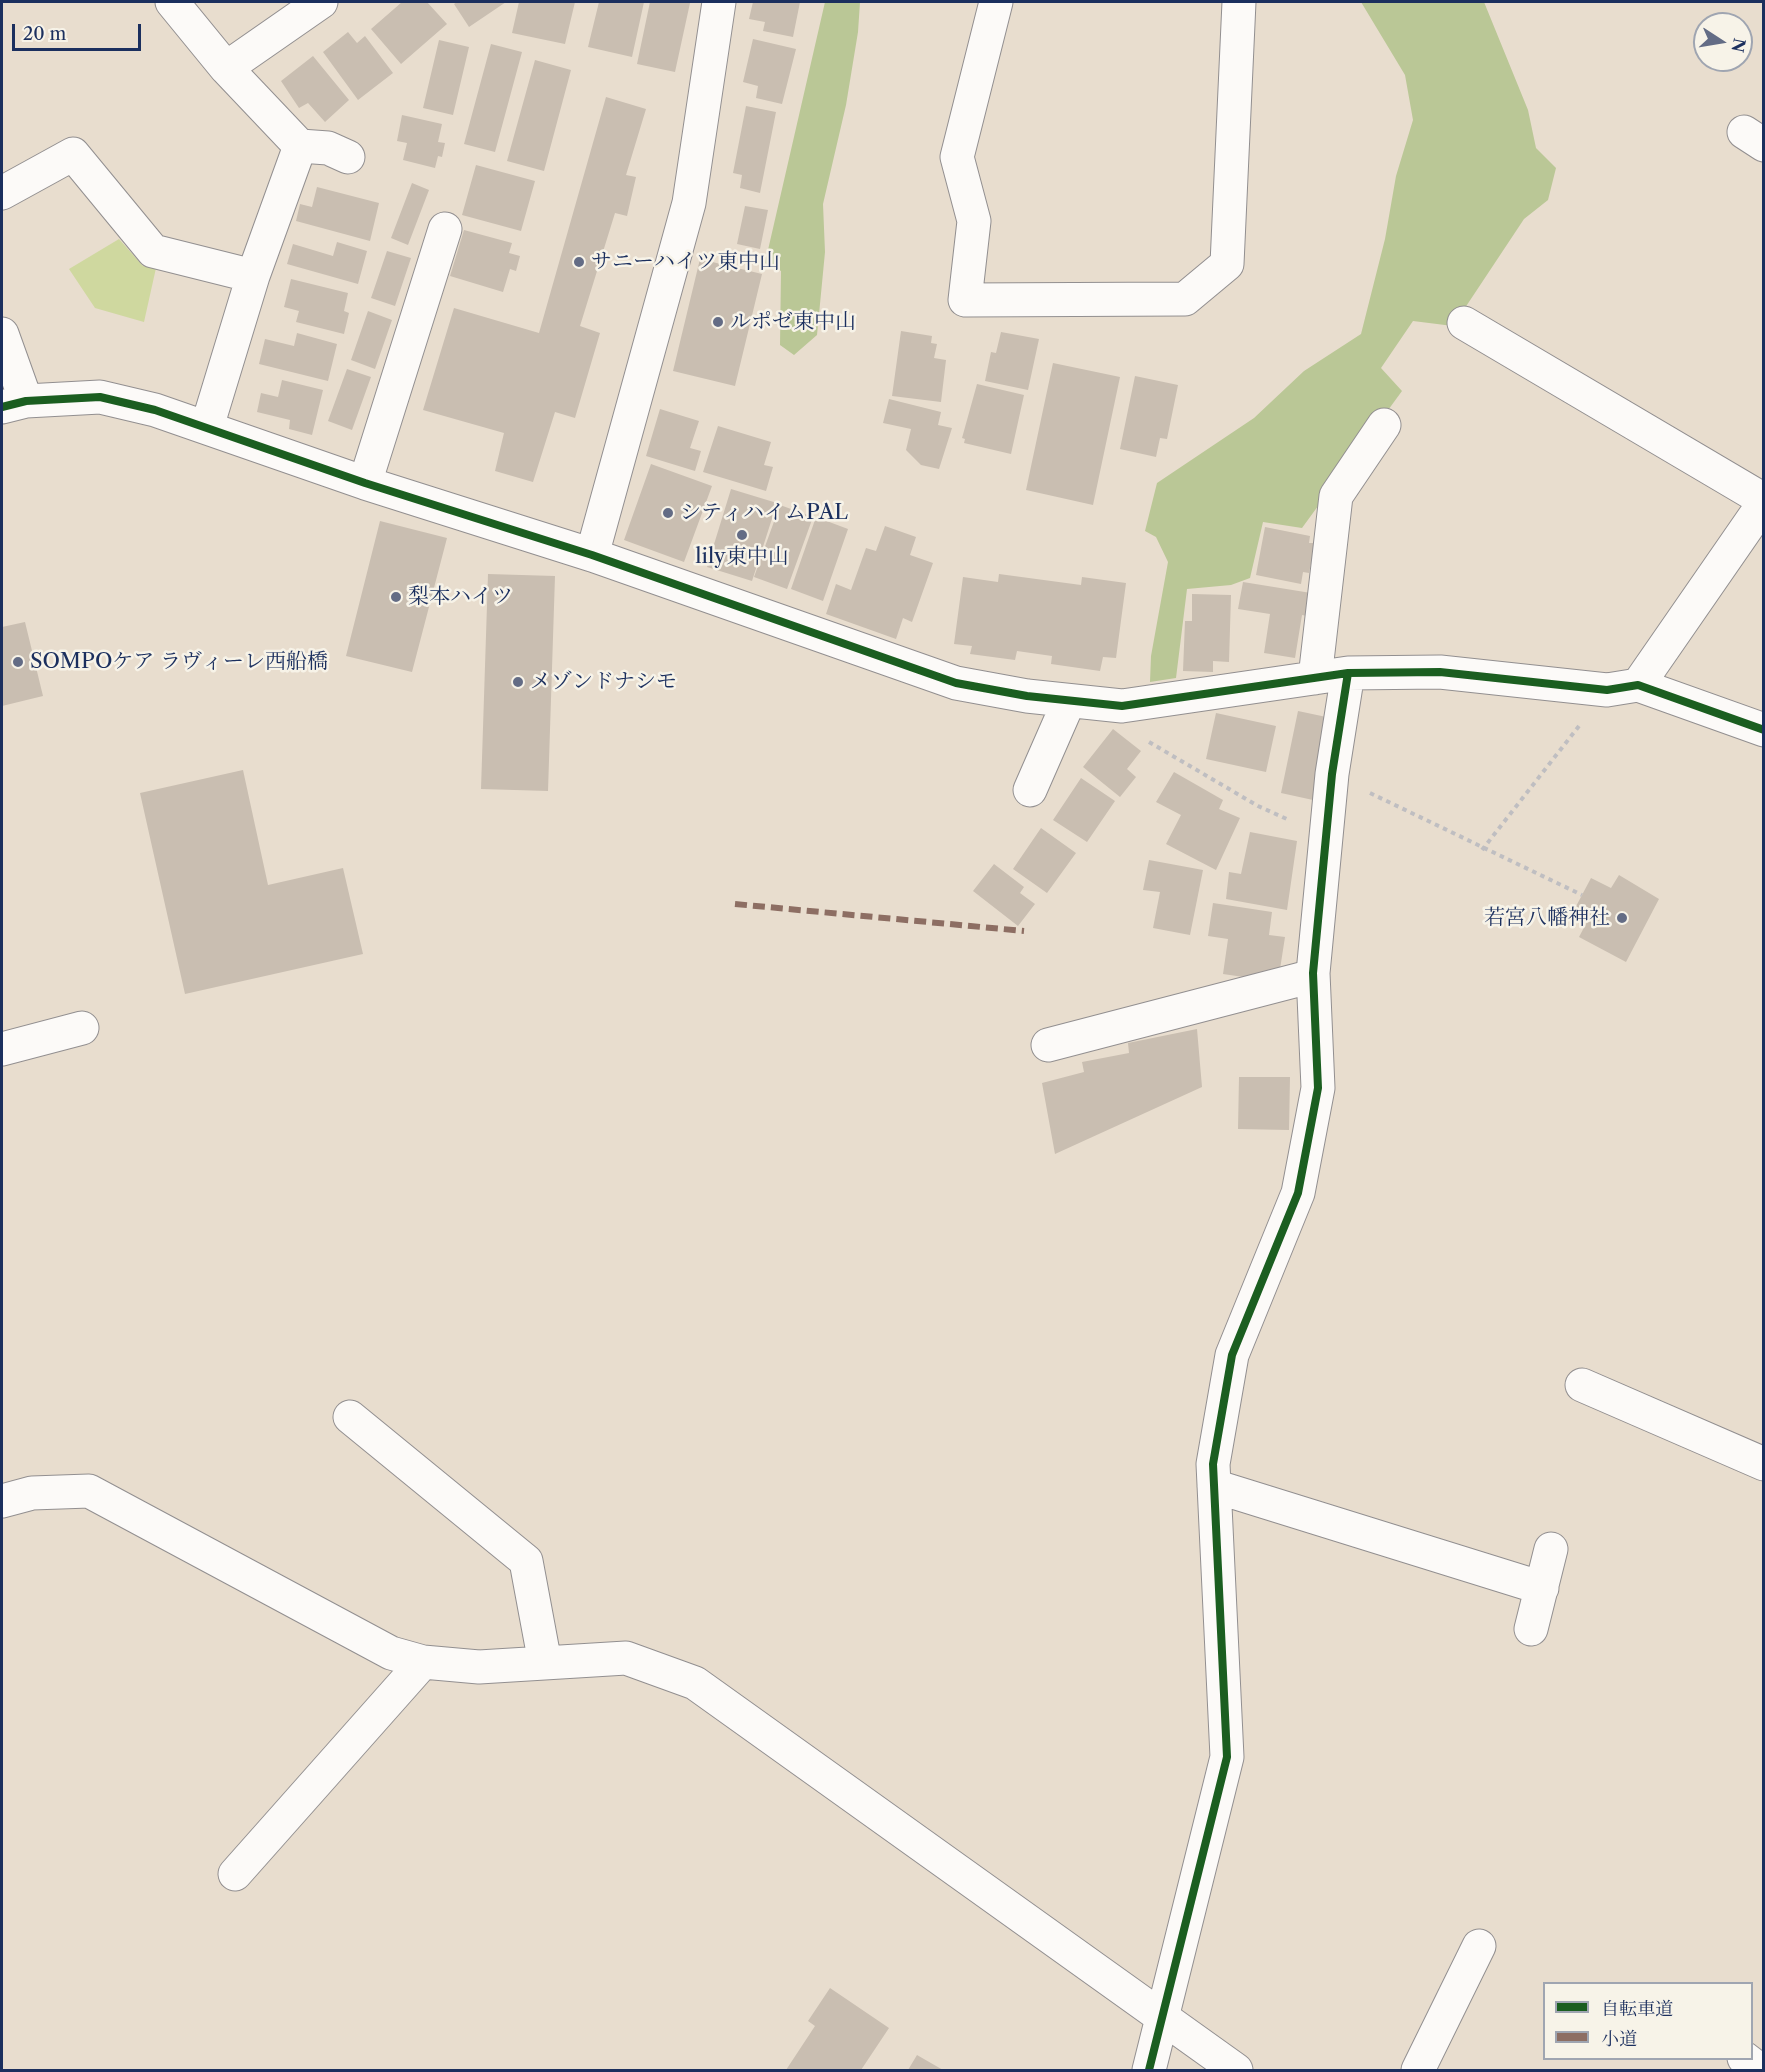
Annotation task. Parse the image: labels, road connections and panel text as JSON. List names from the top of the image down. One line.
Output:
{"places":["サニーハイツ東中山","ルポゼ東中山","シティハイムPAL","lily東中山","梨本ハイツ","SOMPOケア ラヴィーレ西船橋","メゾンドナシモ","若宮八幡神社"],"legend":["自転車道","小道"],"scale_bar":"20 m","north":"right"}
